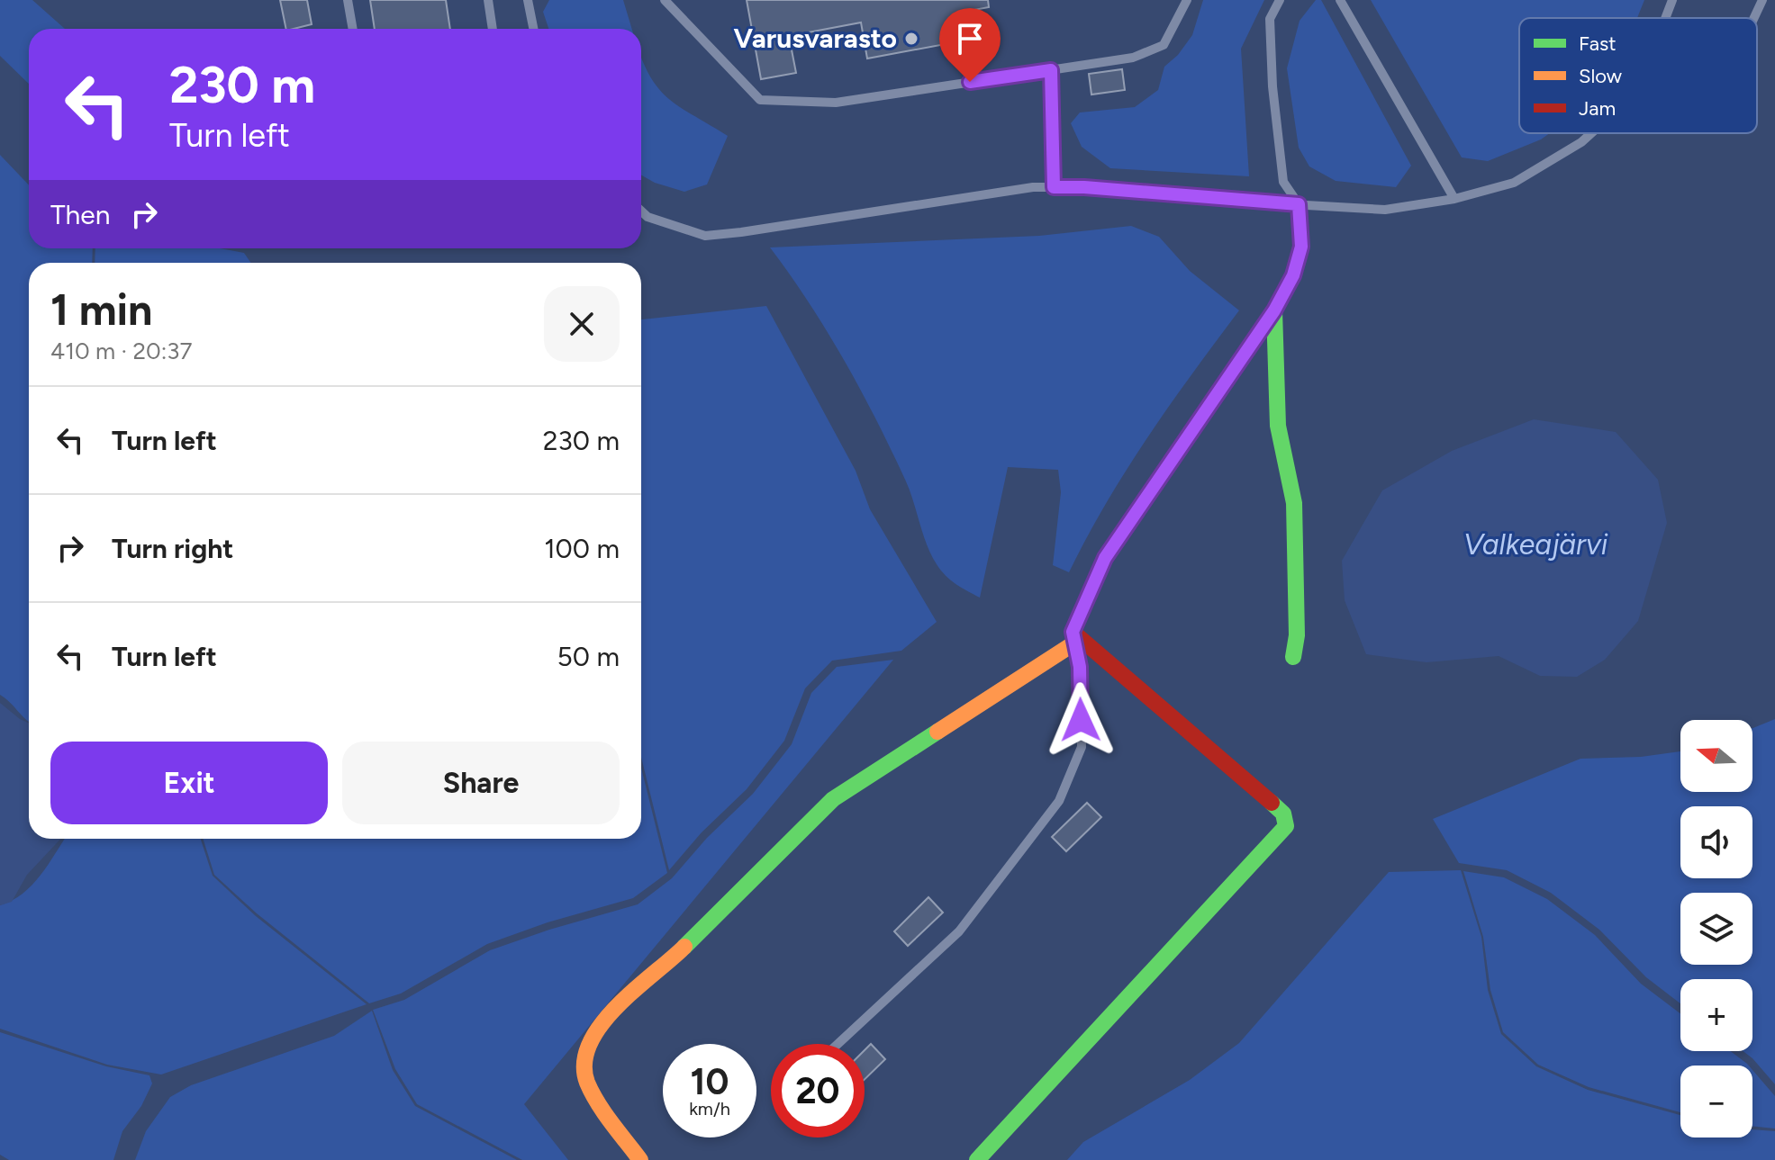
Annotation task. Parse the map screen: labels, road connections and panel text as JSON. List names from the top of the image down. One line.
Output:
{"water":["Valkeajärvi"],"places":["Varusvarasto"],"legend":["Fast","Slow","Jam"],"north":"left","page":{"turn":["230 m","Turn left"],"then":"Then","heading":["1 min","410 m · 20:37"],"list":[{"name":"Turn left","value":"230 m"},{"name":"Turn right","value":"100 m"},{"name":"Turn left","value":"50 m"}],"map_buttons":["+","−"],"buttons":["Exit","Share"],"speed":"10 km/h","limit":"20"}}
